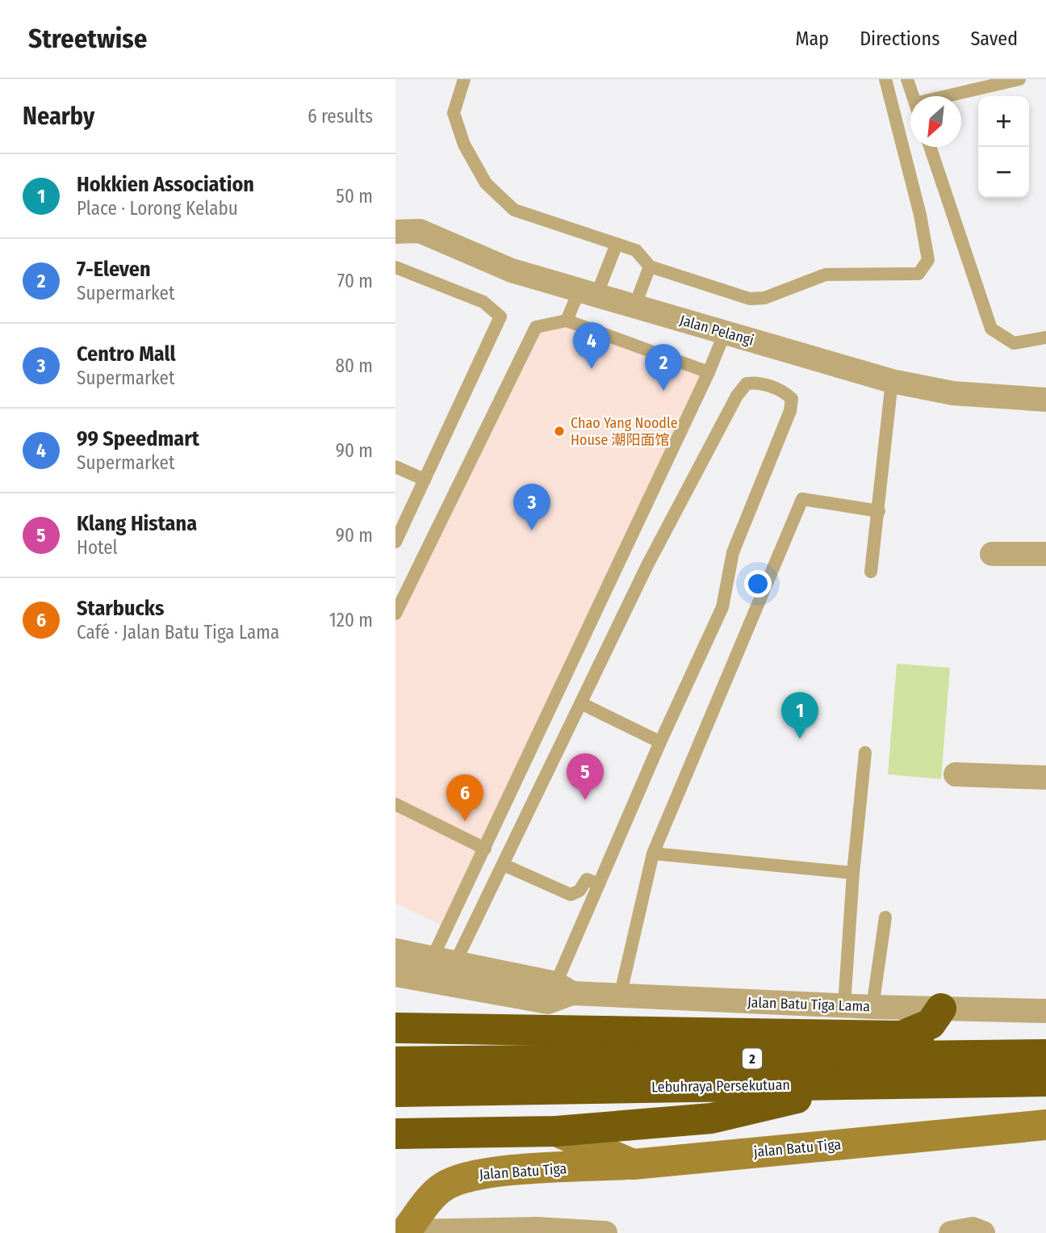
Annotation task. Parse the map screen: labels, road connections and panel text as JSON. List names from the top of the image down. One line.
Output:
{"streets":{"highway":["2","Lebuhraya Persekutuan"],"street":["Jalan Pelangi","Jalan Batu Tiga Lama","jalan Batu Tiga","Jalan Batu Tiga"]},"crossings":[["jalan Batu Tiga","Jalan Batu Tiga"]],"places":["Chao Yang Noodle House 潮阳面馆"],"north":"bottom left","page":{"header":"Streetwise","nav":["Map","Directions","Saved"],"heading":["Nearby","6 results"],"map_buttons":["+","−"],"list":[{"mark":"1","name":"Hokkien Association","note":"Place · Lorong Kelabu","value":"50 m"},{"mark":"2","name":"7-Eleven","note":"Supermarket","value":"70 m"},{"mark":"3","name":"Centro Mall","note":"Supermarket","value":"80 m"},{"mark":"4","name":"99 Speedmart","note":"Supermarket","value":"90 m"},{"mark":"5","name":"Klang Histana","note":"Hotel","value":"90 m"},{"mark":"6","name":"Starbucks","note":"Café · Jalan Batu Tiga Lama","value":"120 m"}],"pins":["4","2","3","1","5","6"]}}
